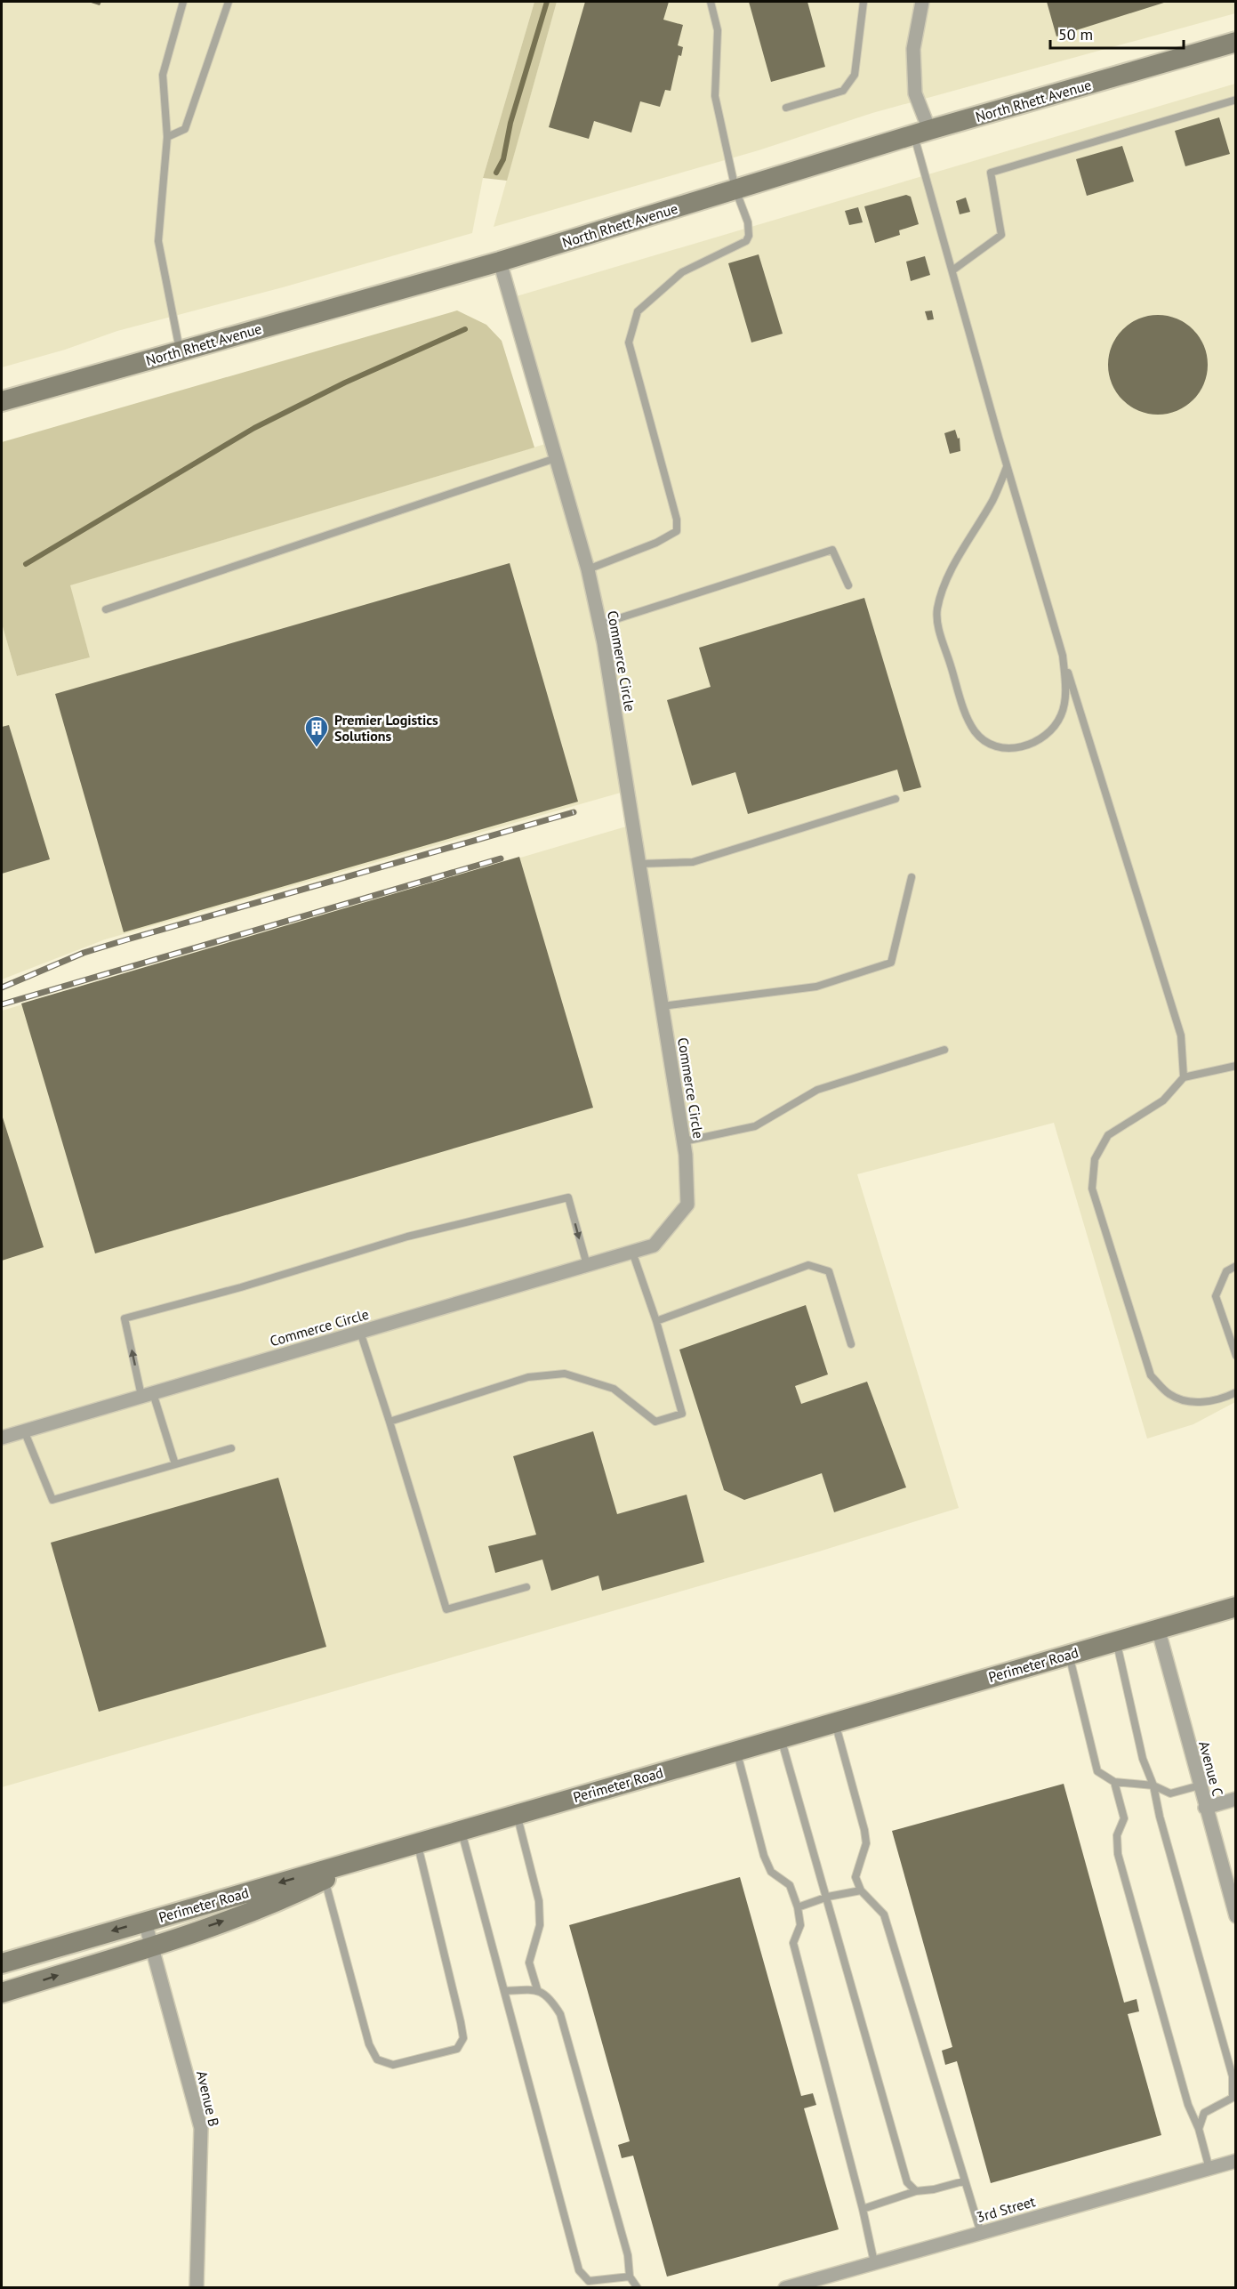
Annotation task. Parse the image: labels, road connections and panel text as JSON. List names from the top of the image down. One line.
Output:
{"streets":{"street":["North Rhett Avenue","Commerce Circle","Perimeter Road","Avenue C","Avenue B","3rd Street"]},"crossings":[["North Rhett Avenue","Commerce Circle"],["Perimeter Road","Avenue C"],["Perimeter Road","Avenue B"]],"places":{"building":["Premier Logistics Solutions"]},"scale_bar":"50 m"}
